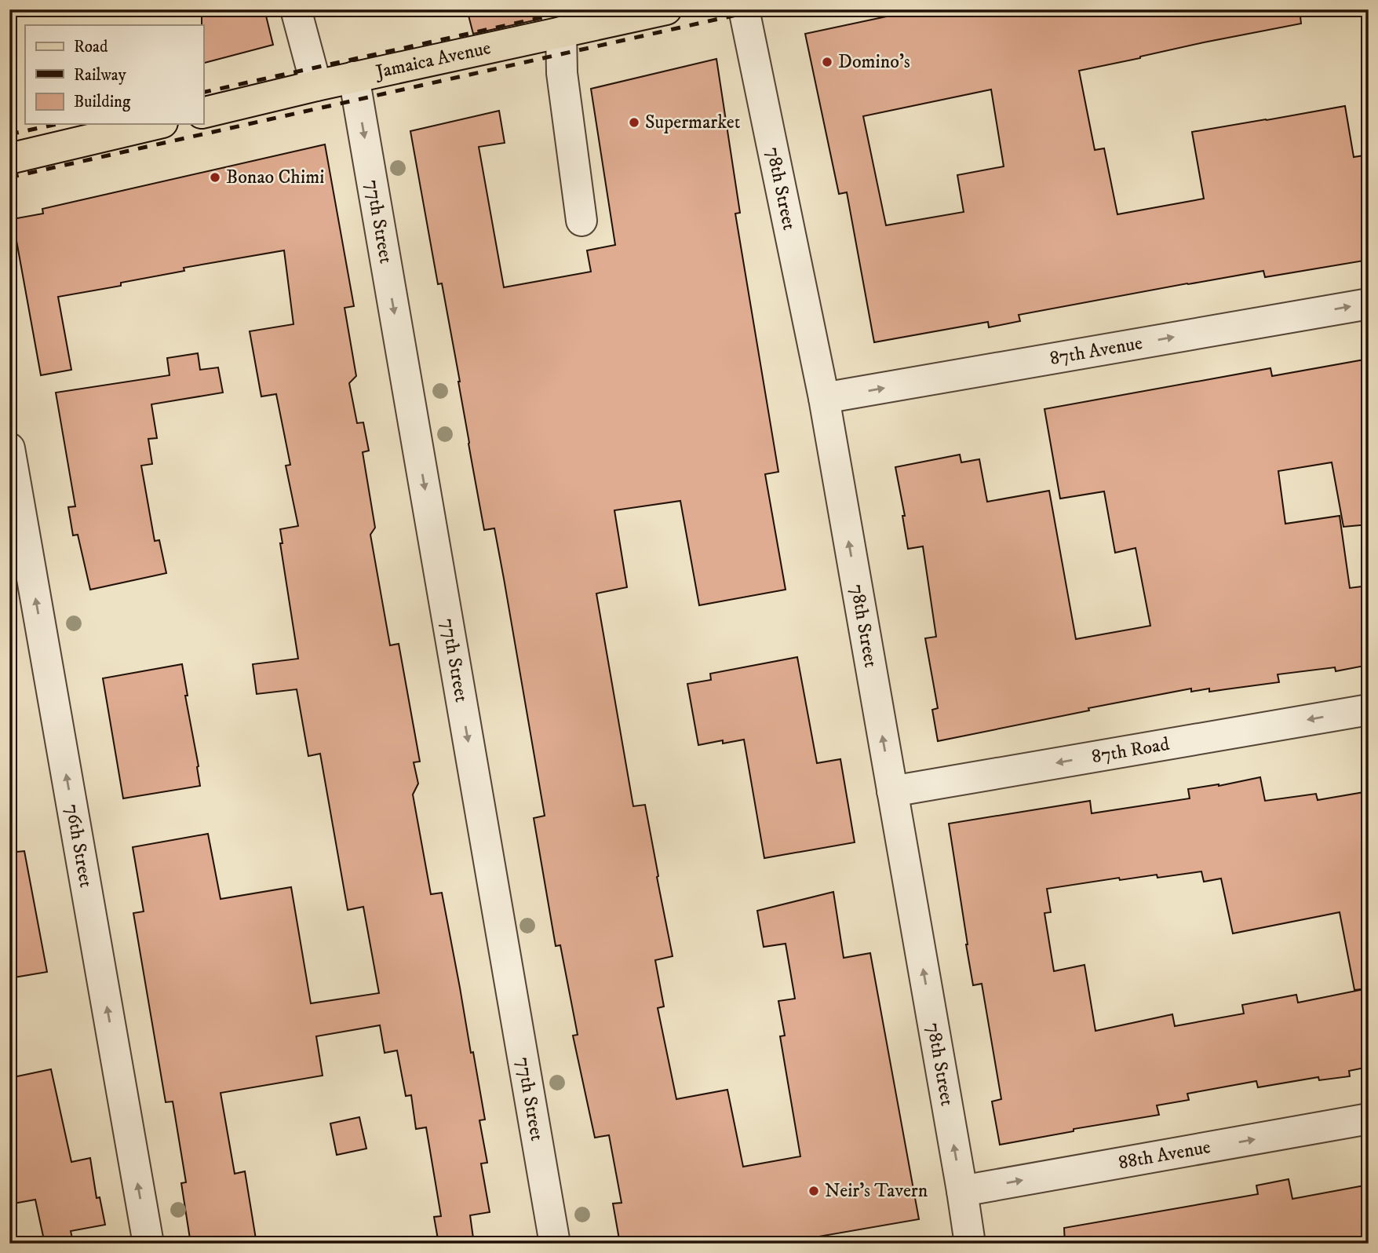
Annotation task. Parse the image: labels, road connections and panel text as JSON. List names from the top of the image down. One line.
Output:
{"streets":{"main road":["Jamaica Avenue"],"street":["78th Street","77th Street","87th Avenue","87th Road","76th Street","88th Avenue"]},"crossings":[["Jamaica Avenue","77th Street"],["78th Street","87th Avenue"],["78th Street","87th Road"],["78th Street","88th Avenue"]],"one_way":["78th Street","77th Street","87th Avenue","87th Road","76th Street","88th Avenue"],"places":["Domino's","Supermarket","Bonao Chimi","Neir's Tavern"],"legend":["Road","Railway","Building"]}
